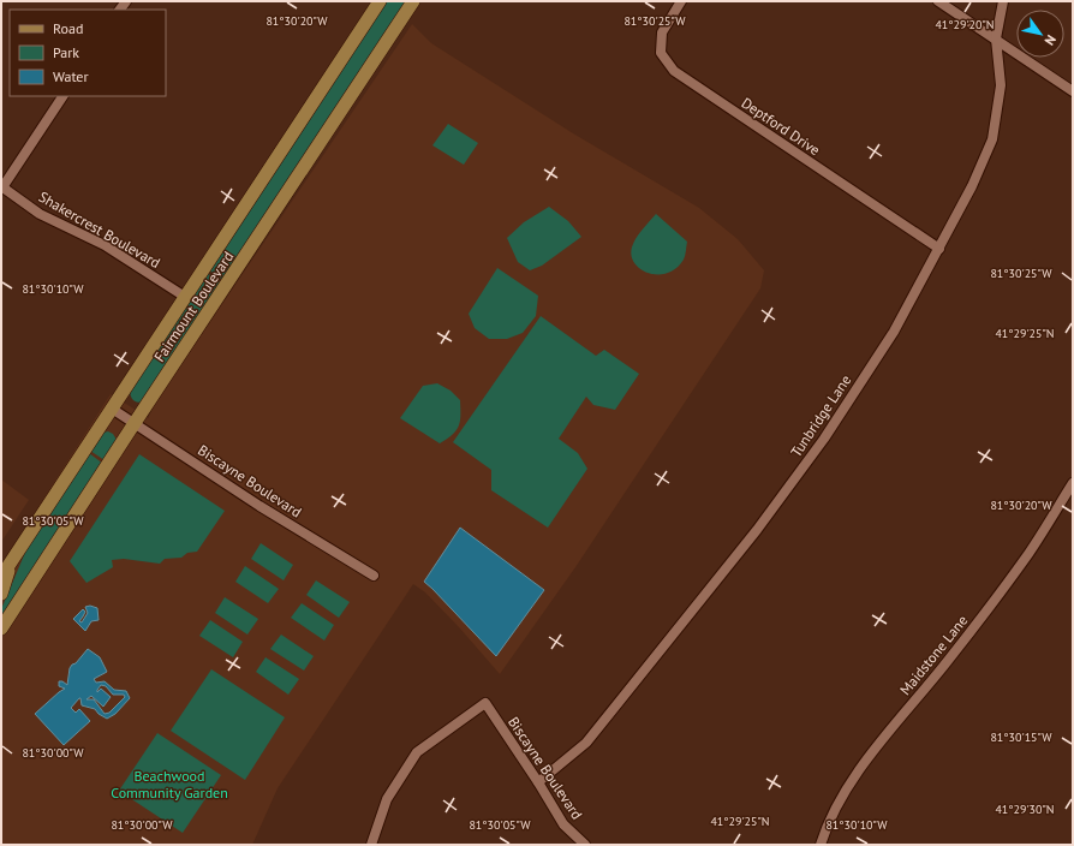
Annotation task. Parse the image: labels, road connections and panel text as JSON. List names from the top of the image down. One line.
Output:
{"streets":{"main road":["Fairmount Boulevard"],"street":["Deptford Drive","Shakercrest Boulevard","Tunbridge Lane","Biscayne Boulevard","Maidstone Lane"]},"crossings":[["Deptford Drive","Tunbridge Lane"],["Shakercrest Boulevard","Fairmount Boulevard"],["Fairmount Boulevard","Biscayne Boulevard"],["Tunbridge Lane","Biscayne Boulevard"]],"parks":["Beachwood Community Garden"],"legend":["Road","Park","Water"],"north":"bottom right","coordinates":["81°30'20\"W","81°30'25\"W","41°29'20\"N","81°30'10\"W","41°29'25\"N","81°30'05\"W","81°30'15\"W","81°30'00\"W","41°29'30\"N"]}
